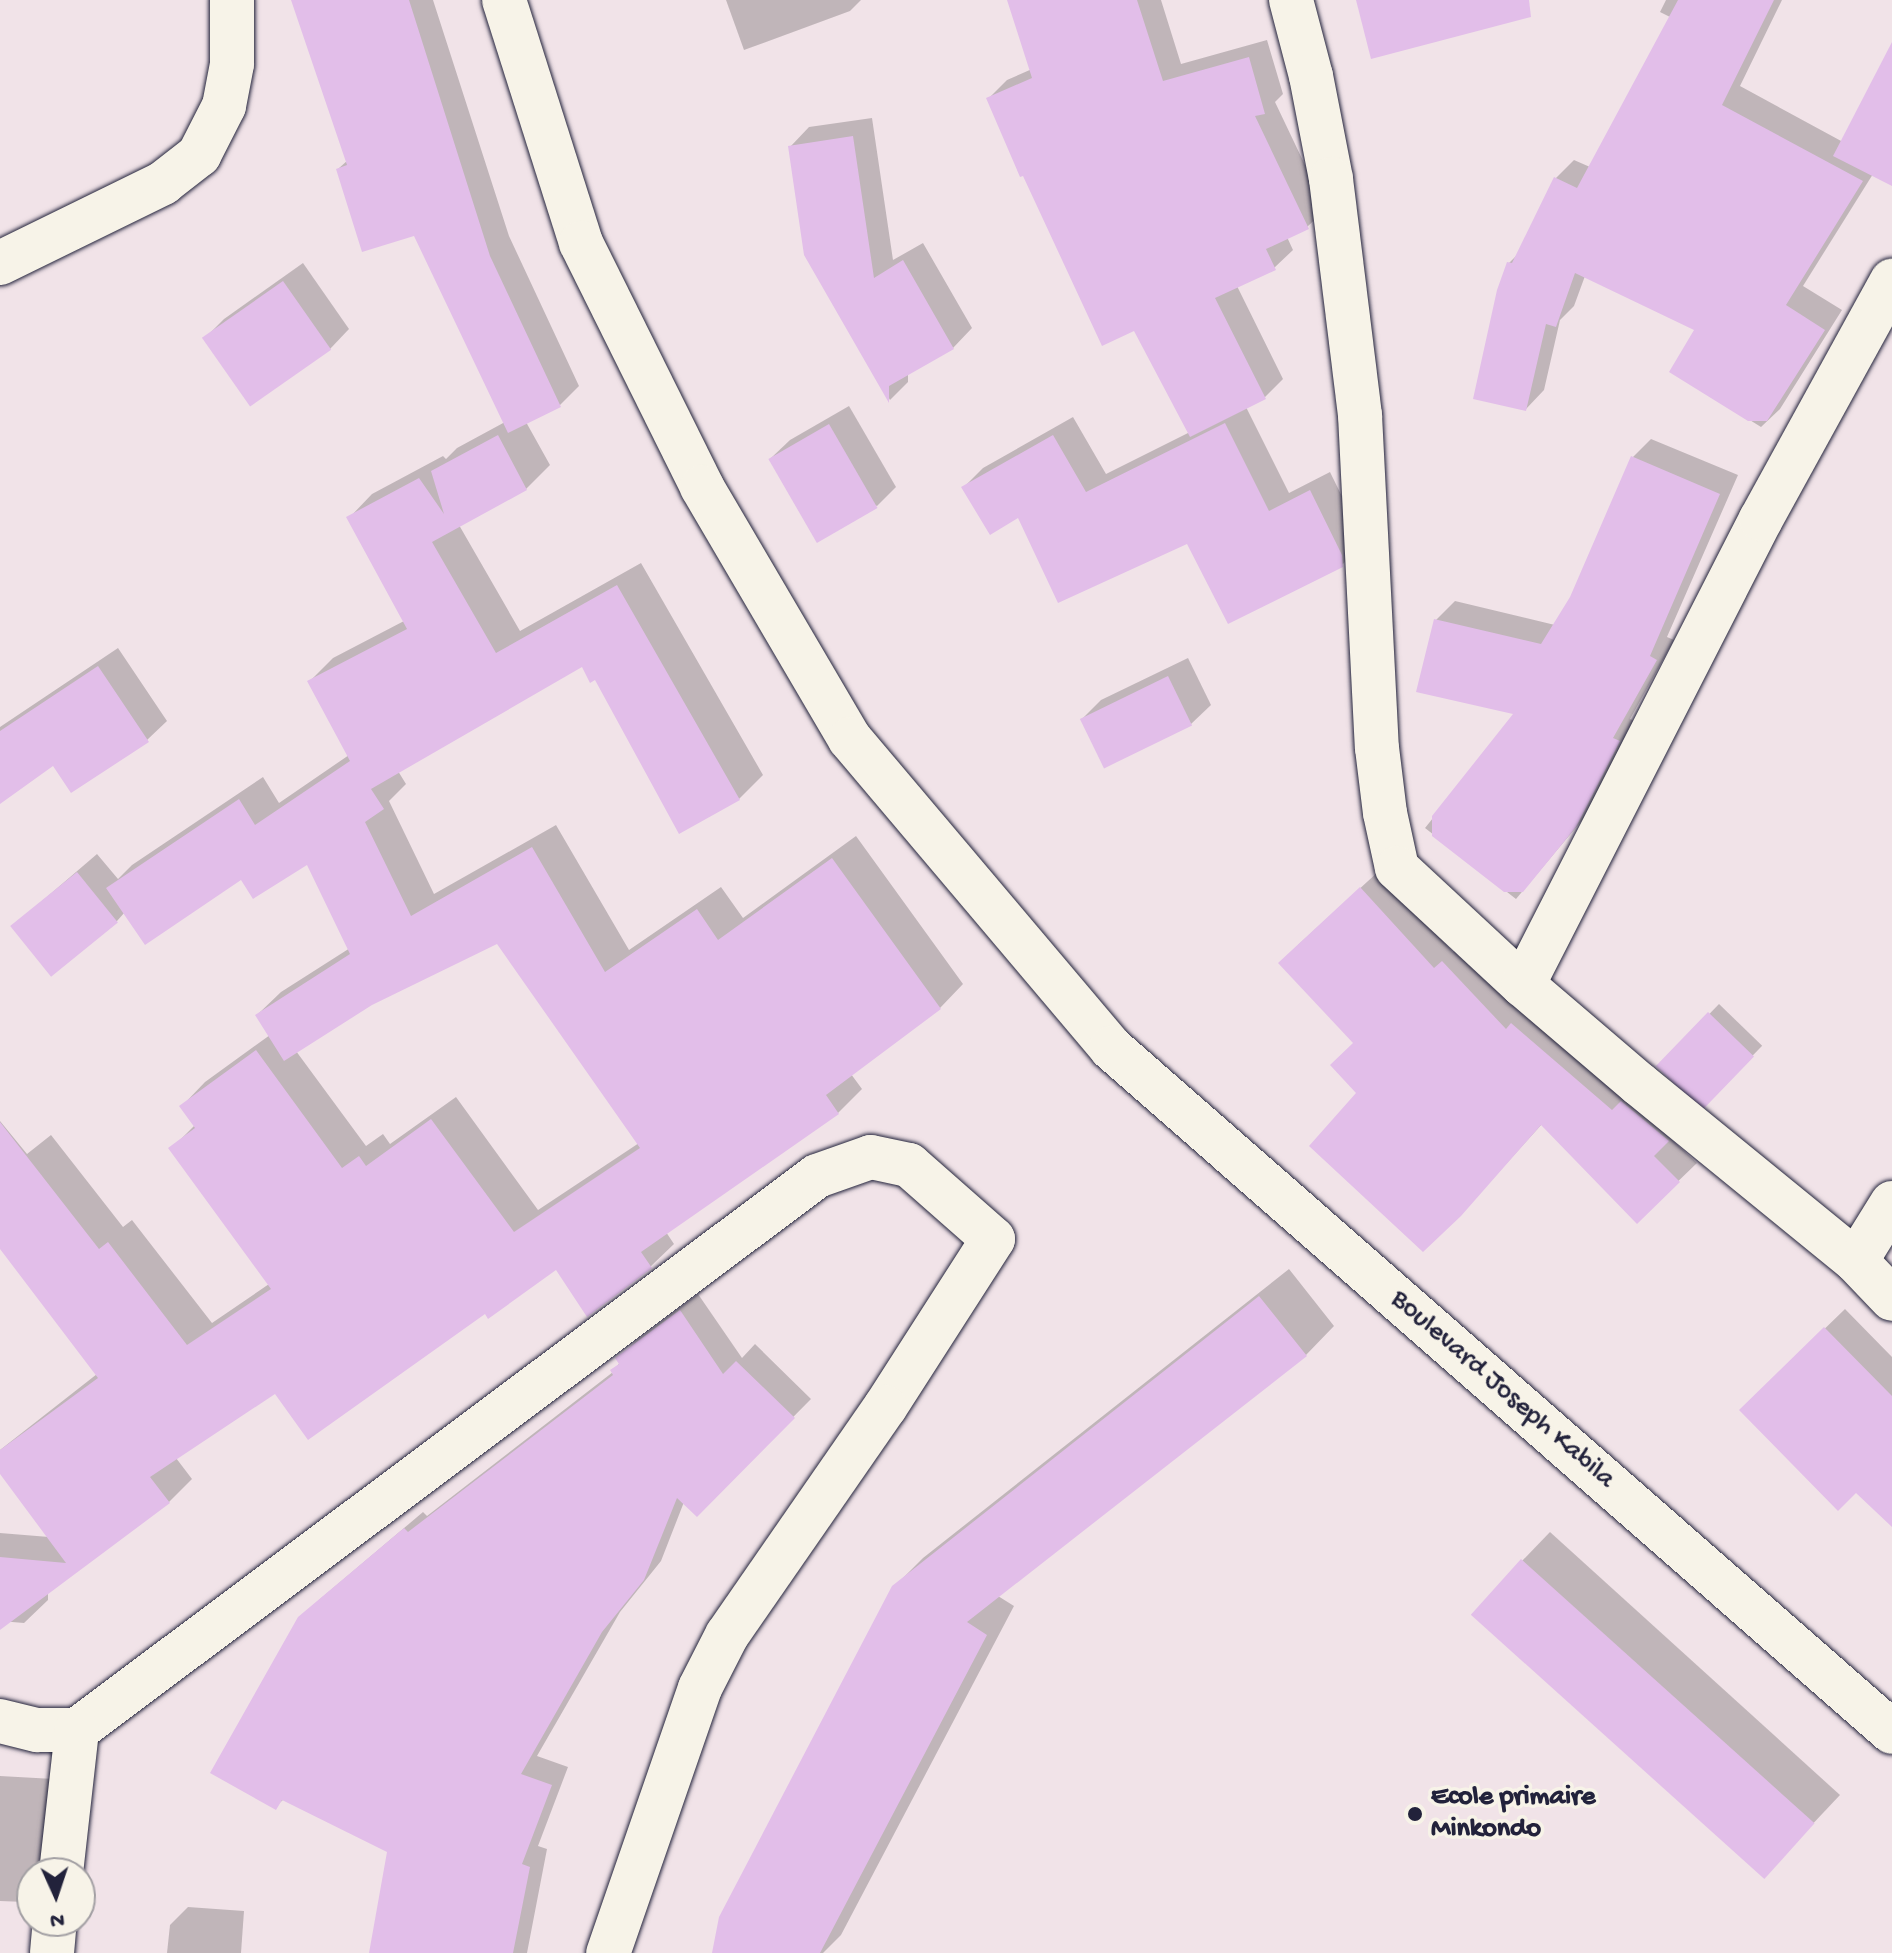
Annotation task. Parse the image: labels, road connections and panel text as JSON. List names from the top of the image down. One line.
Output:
{"streets":{"street":["Boulevard Joseph Kabila"]},"places":["Ecole primaire Minkondo"],"north":"bottom"}
